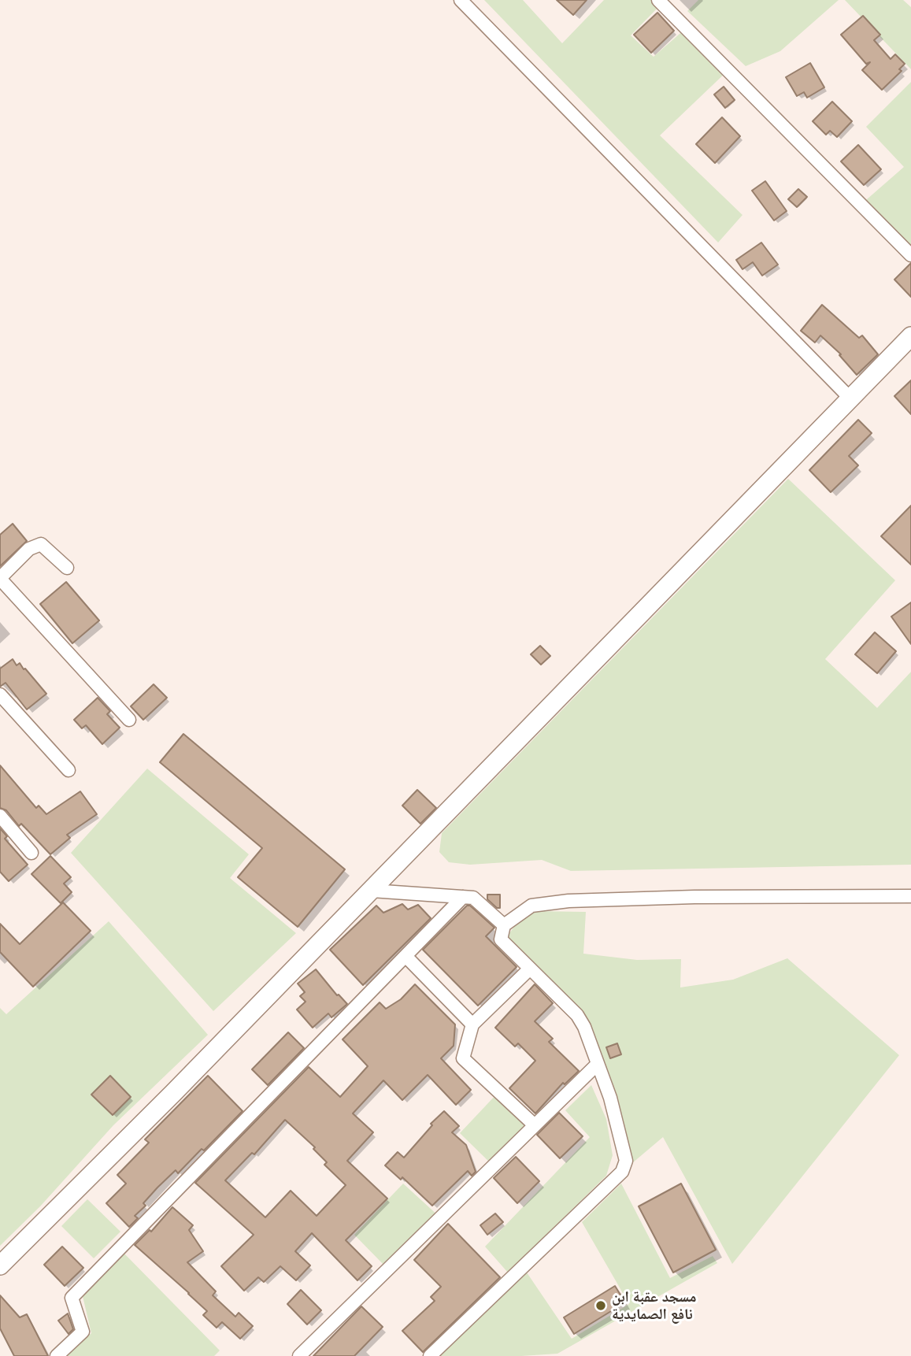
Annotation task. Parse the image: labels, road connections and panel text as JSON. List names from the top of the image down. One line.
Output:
{"places":["مسجد عقبة ابن نافع الصمايدية"]}
